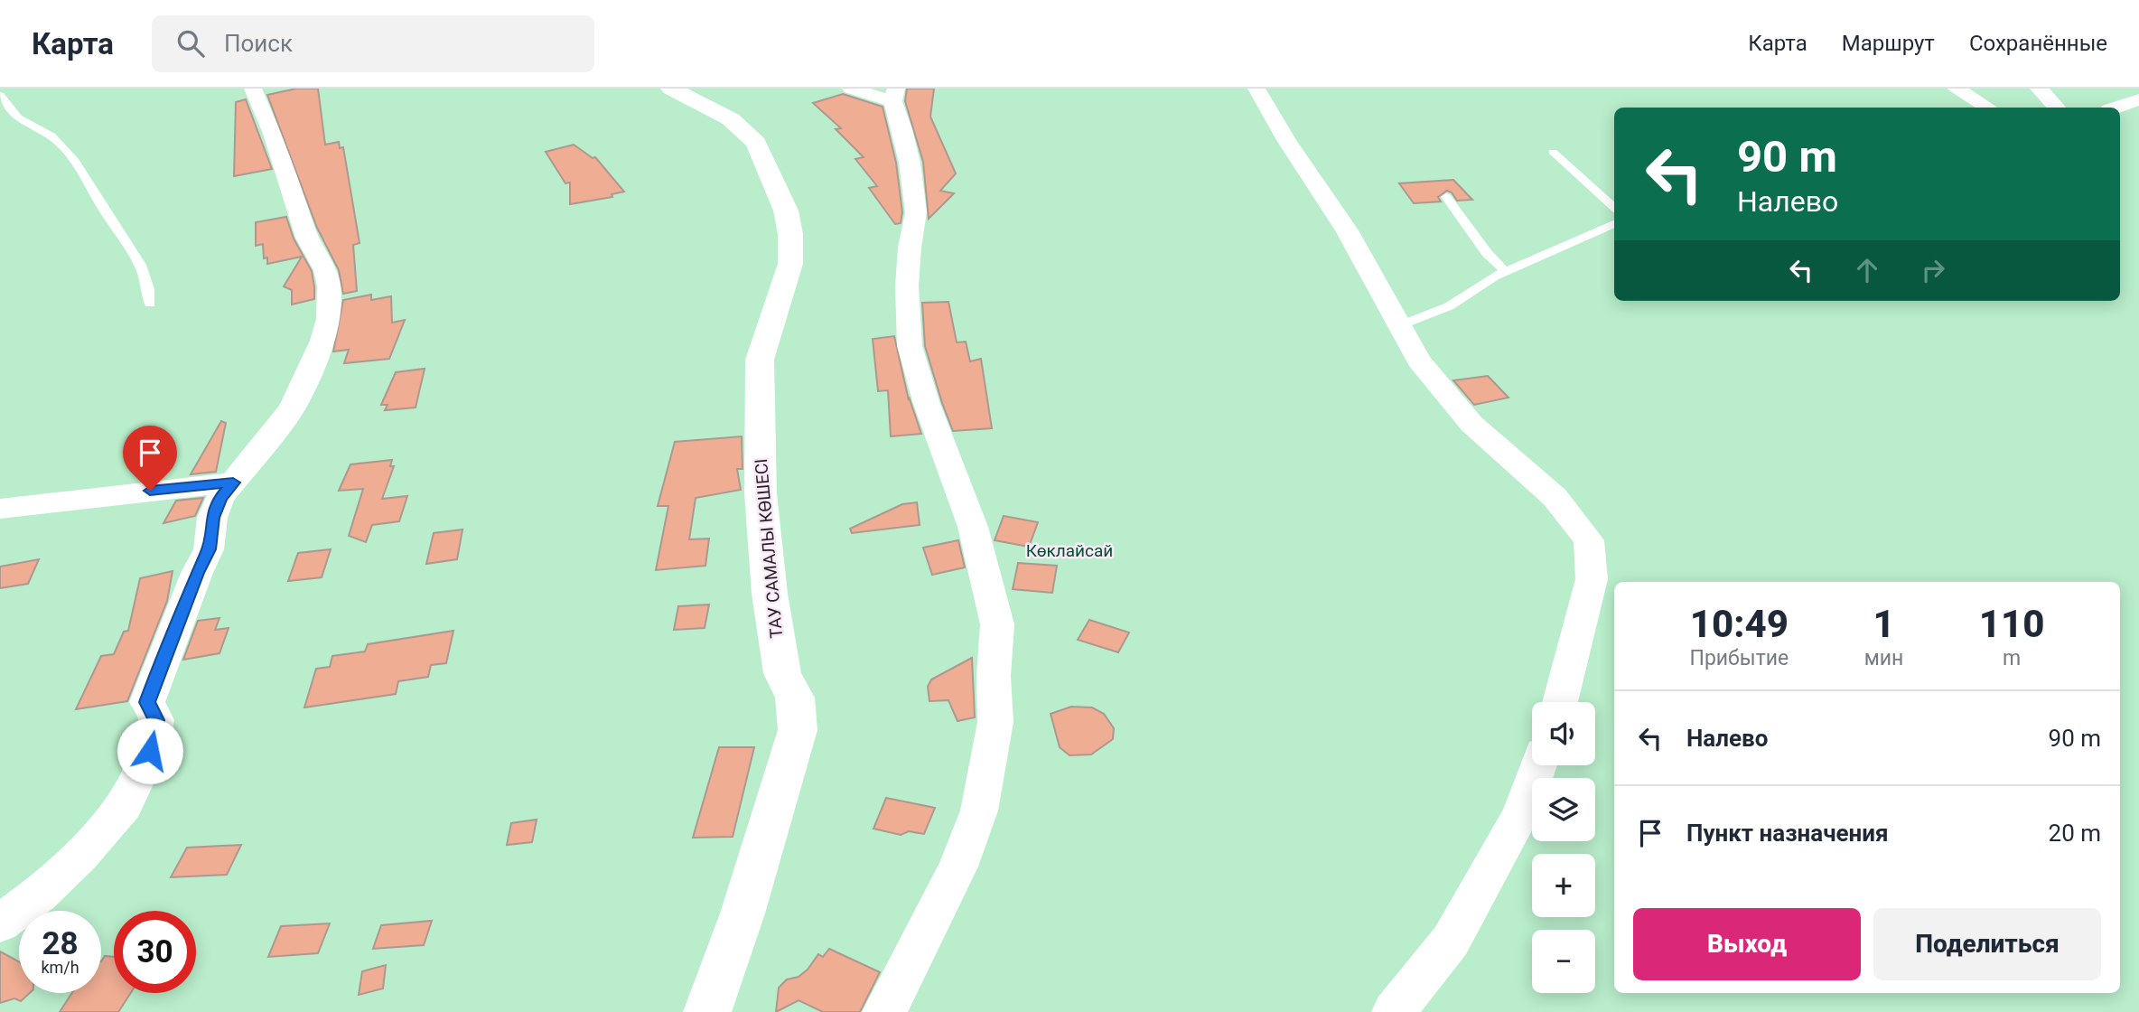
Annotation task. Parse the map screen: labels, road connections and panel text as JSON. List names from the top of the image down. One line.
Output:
{"streets":{"street":["ТАУ САМАЛЫ КӨШЕСІ"]},"parks":["Көклайсай"],"page":{"header":"Карта","search":"Поиск","nav":["Карта","Маршрут","Сохранённые"],"turn":["90 m","Налево"],"eta":["10:49","Прибытие","1","мин","110","m"],"list":[{"name":"Налево","value":"90 m"},{"name":"Пункт назначения","value":"20 m"}],"map_buttons":["+","−"],"buttons":["Выход","Поделиться"],"speed":"28 km/h","limit":"30"}}
